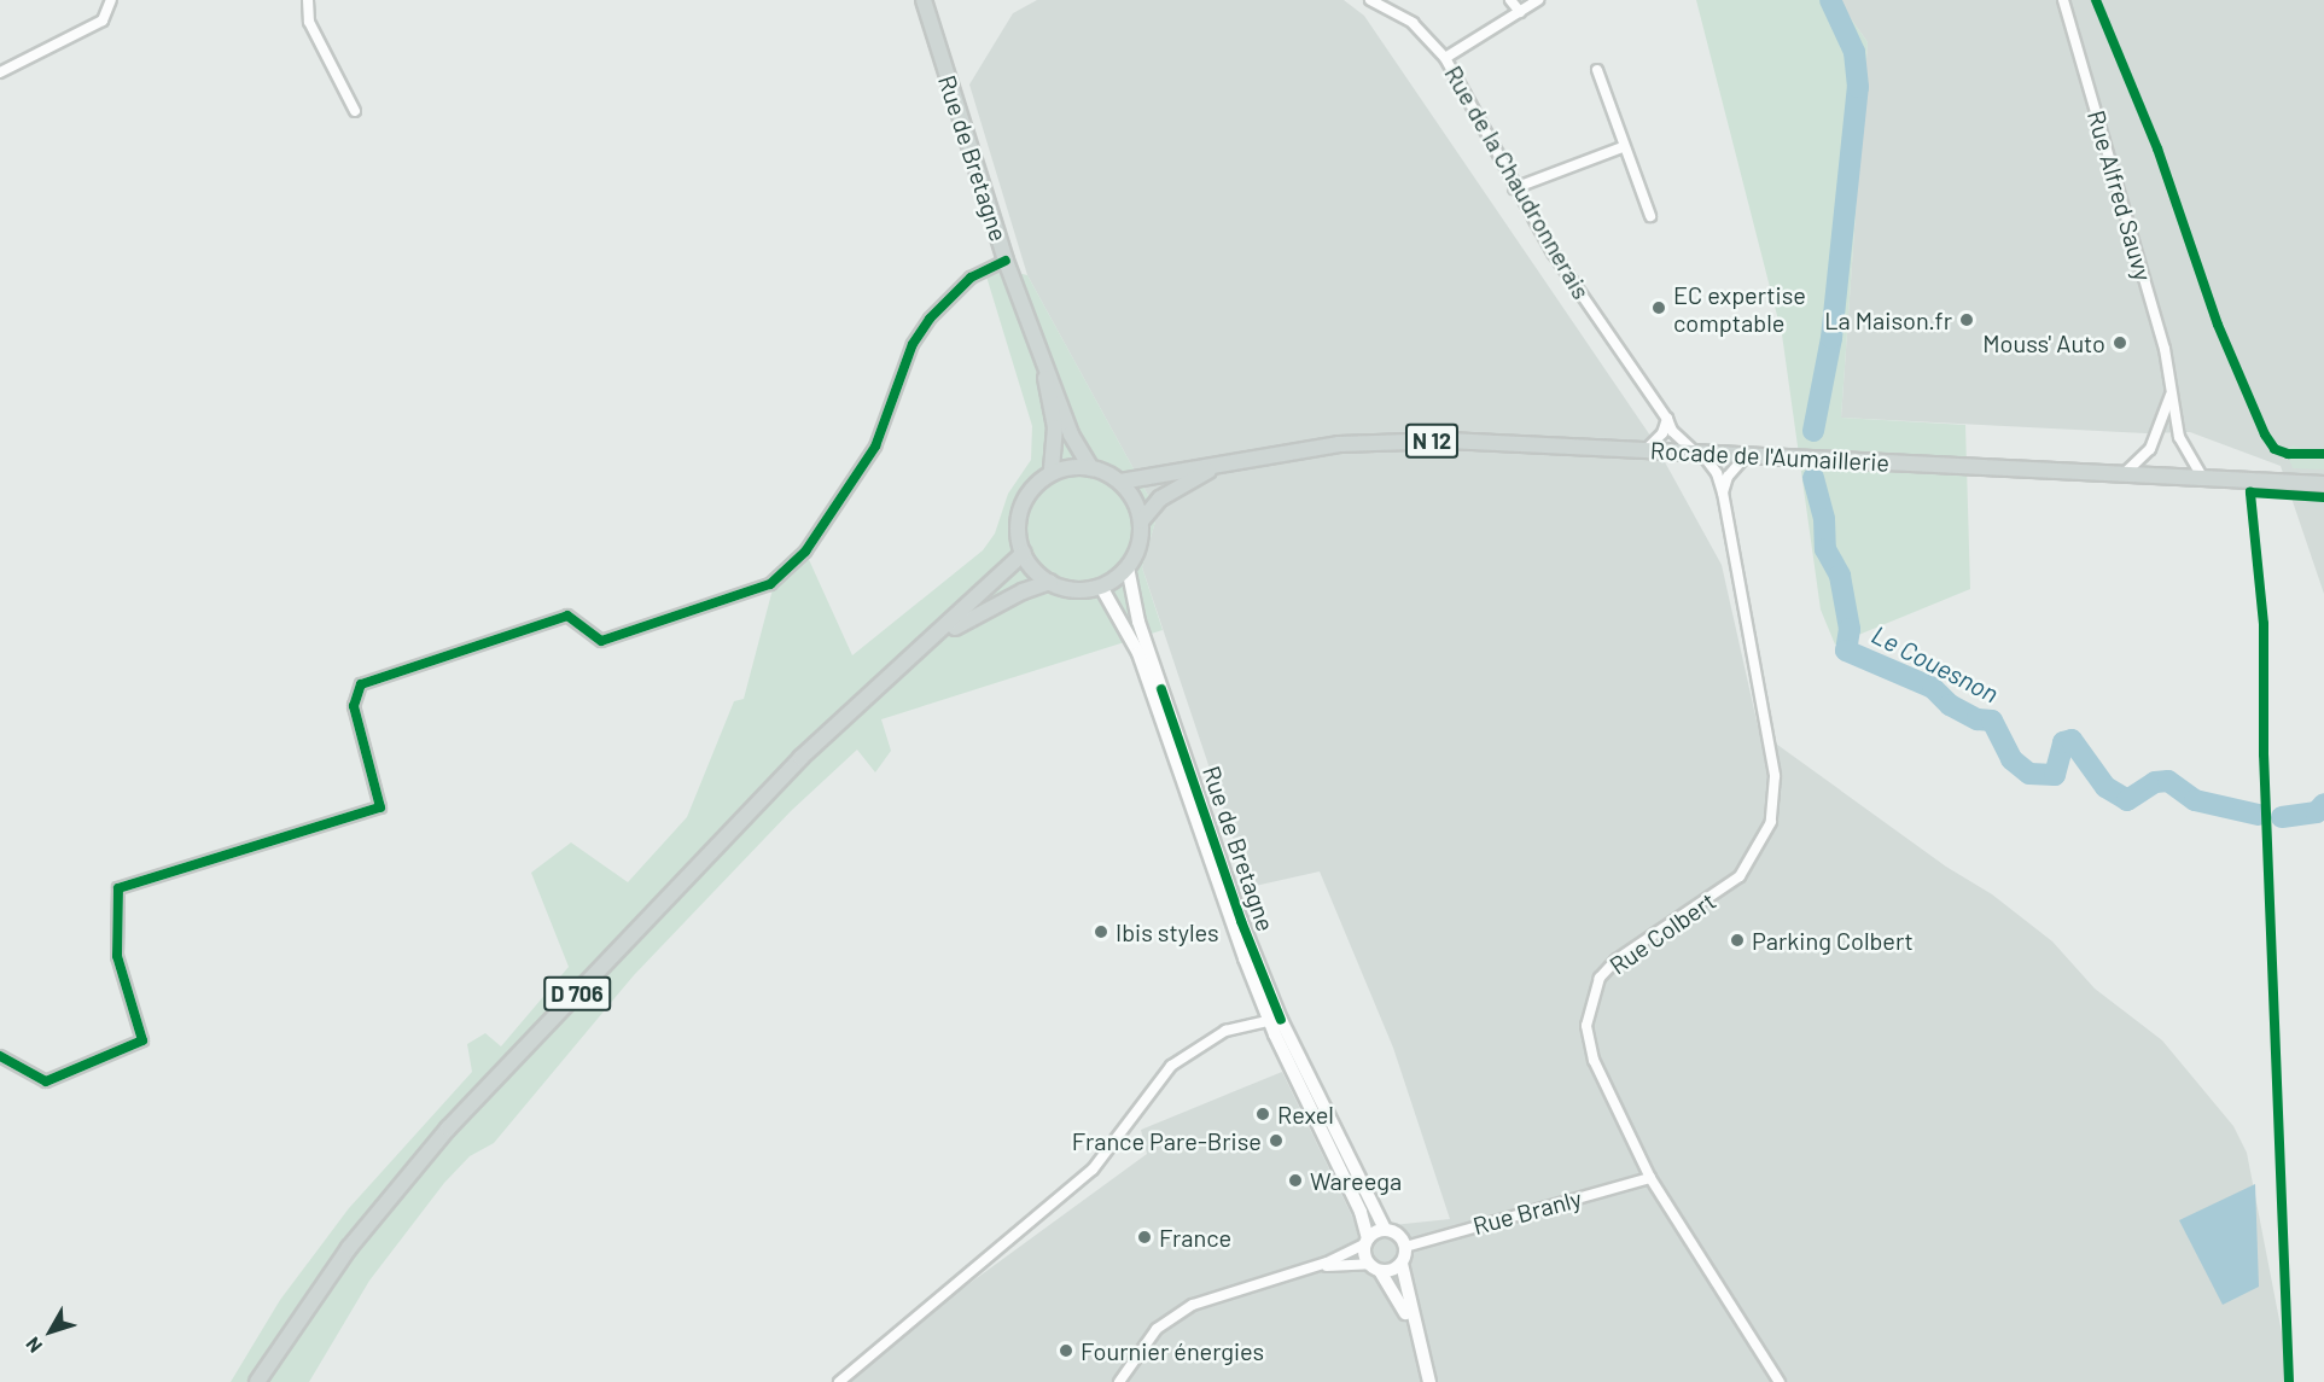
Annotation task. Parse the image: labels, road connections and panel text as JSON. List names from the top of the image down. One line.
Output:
{"streets":{"main road":["Rue de Bretagne","N 12","Rocade de l'Aumaillerie","D 706"],"street":["Rue de la Chaudronnerais","Rue Alfred Sauvy","Rue Colbert","Rue Branly"]},"crossings":[["Rue de Bretagne","Rocade de l'Aumaillerie"],["Rue de Bretagne","D 706"],["Rue de la Chaudronnerais","Rocade de l'Aumaillerie"],["Rue de la Chaudronnerais","Rue Colbert"],["Rue Alfred Sauvy","Rocade de l'Aumaillerie"],["Rocade de l'Aumaillerie","Rue Colbert"],["Rocade de l'Aumaillerie","D 706"],["Rue Colbert","Rue Branly"]],"water":["Le Couesnon"],"places":["EC expertise comptable","La Maison.fr","Mouss' Auto","Ibis styles","Parking Colbert","Rexel","France Pare-Brise","Wareega","France","Fournier énergies"],"north":"bottom left"}
